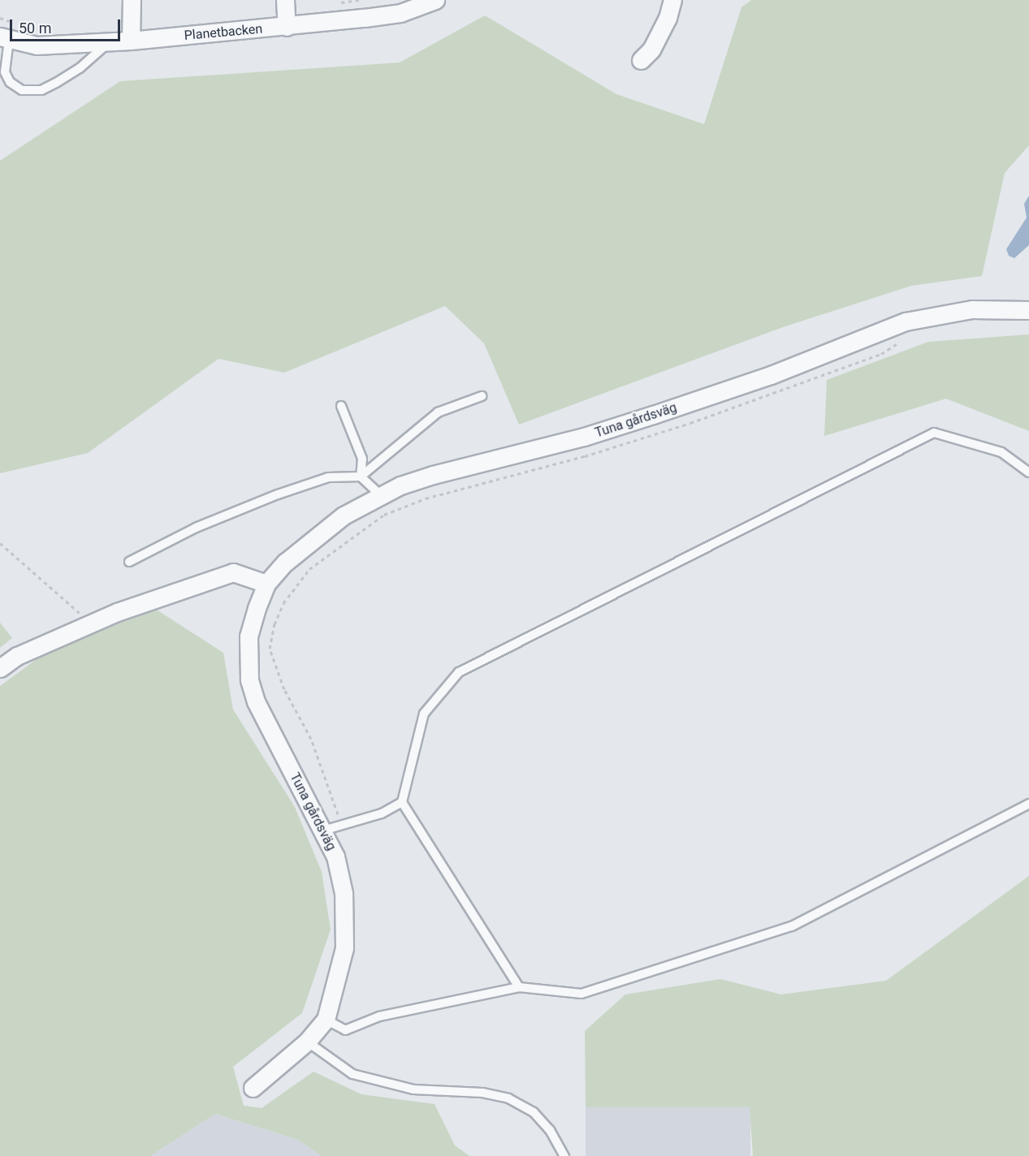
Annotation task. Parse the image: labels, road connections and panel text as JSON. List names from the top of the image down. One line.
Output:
{"streets":{"street":["Planetbacken","Tuna gårdsväg"]},"scale_bar":"50 m"}
